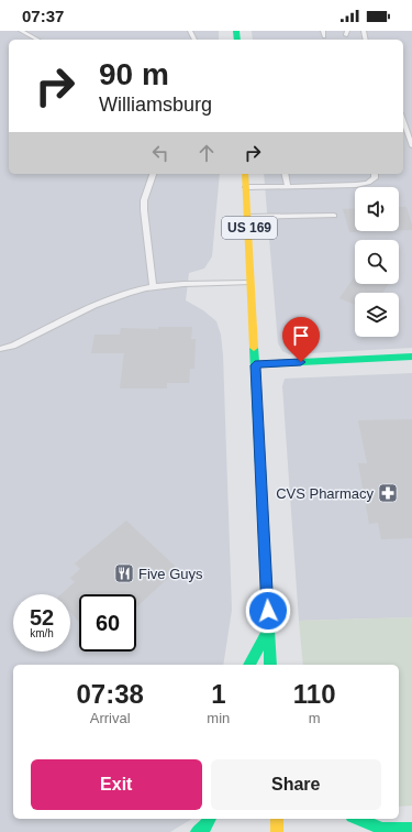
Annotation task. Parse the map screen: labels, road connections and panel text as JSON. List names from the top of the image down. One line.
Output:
{"streets":{"main road":["US 169"]},"places":{"pharmacy":["CVS Pharmacy"],"restaurant":["Five Guys"]},"page":{"status":"07:37","turn":["90 m","Williamsburg"],"speed":"52 km/h","limit":"60","eta":["07:38","Arrival","1","min","110","m"],"buttons":["Exit","Share"]}}
